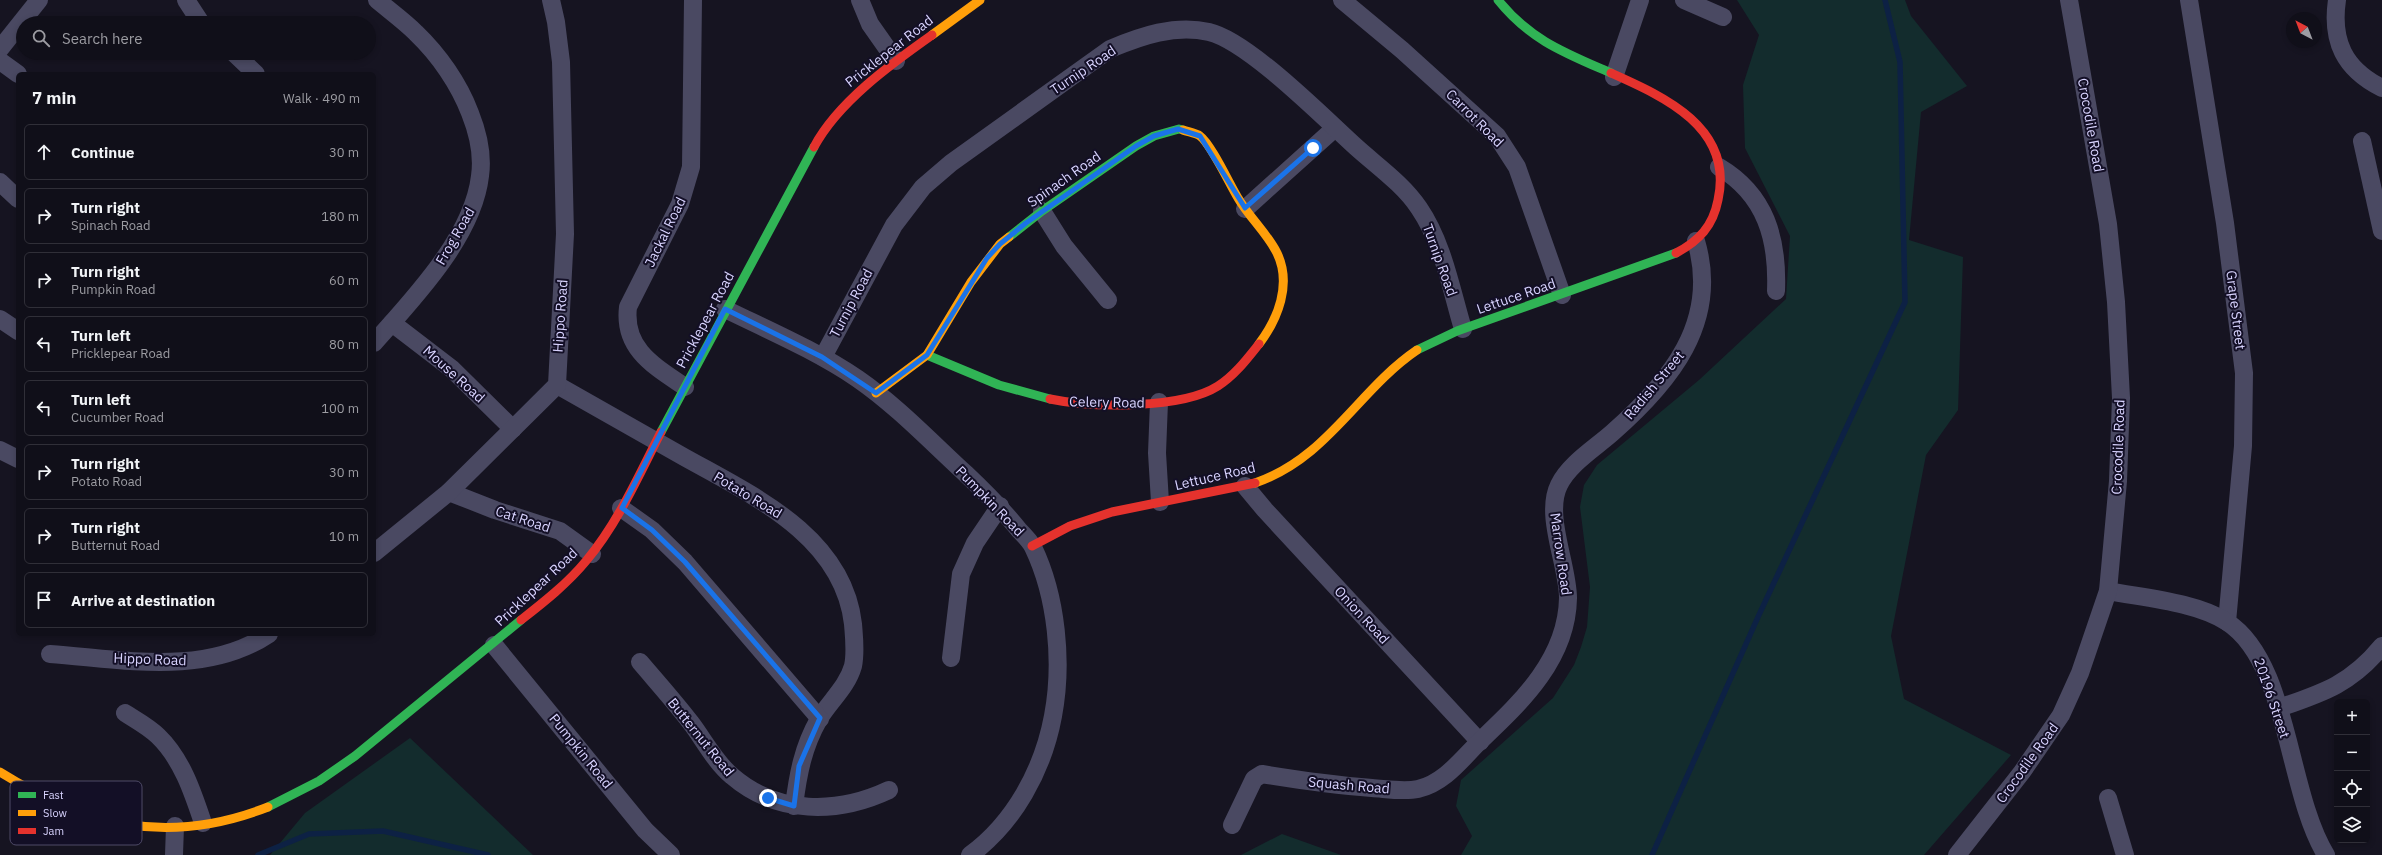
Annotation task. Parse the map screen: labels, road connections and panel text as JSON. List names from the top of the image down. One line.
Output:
{"streets":{"street":["Pricklepear Road","Turnip Road","Carrot Road","Crocodile Road","Spinach Road","Jackal Road","Frog Road","Lettuce Road","Grape Street","Hippo Road","Mouse Road","Radish Street","Celery Road","Potato Road","Pumpkin Road","Cat Road","Marrow Road","Onion Road","20196 Street","Butternut Road","Squash Road"]},"crossings":[["Pricklepear Road","Jackal Road"],["Pricklepear Road","Potato Road"],["Pricklepear Road","Pumpkin Road"],["Pricklepear Road","Cat Road"],["Turnip Road","Lettuce Road"],["Turnip Road","Pumpkin Road"],["Carrot Road","Lettuce Road"],["Crocodile Road","20196 Street"],["Spinach Road","Celery Road"],["Spinach Road","Pumpkin Road"],["Frog Road","Mouse Road"],["Lettuce Road","Radish Street"],["Lettuce Road","Pumpkin Road"],["Lettuce Road","Onion Road"],["Grape Street","20196 Street"],["Hippo Road","Potato Road"],["Radish Street","Marrow Road"],["Potato Road","Butternut Road"],["Marrow Road","Onion Road"],["Marrow Road","Squash Road"],["Onion Road","Squash Road"]],"legend":["Fast","Slow","Jam"],"north":"top left","page":{"search":"Search here","heading":["7 min","Walk · 490 m"],"list":[["Continue","30 m"],["Turn right","Spinach Road","180 m"],["Turn right","Pumpkin Road","60 m"],["Turn left","Pricklepear Road","80 m"],["Turn left","Cucumber Road","100 m"],["Turn right","Potato Road","30 m"],["Turn right","Butternut Road","10 m"],"Arrive at destination"],"map_buttons":["+","−"]}}
